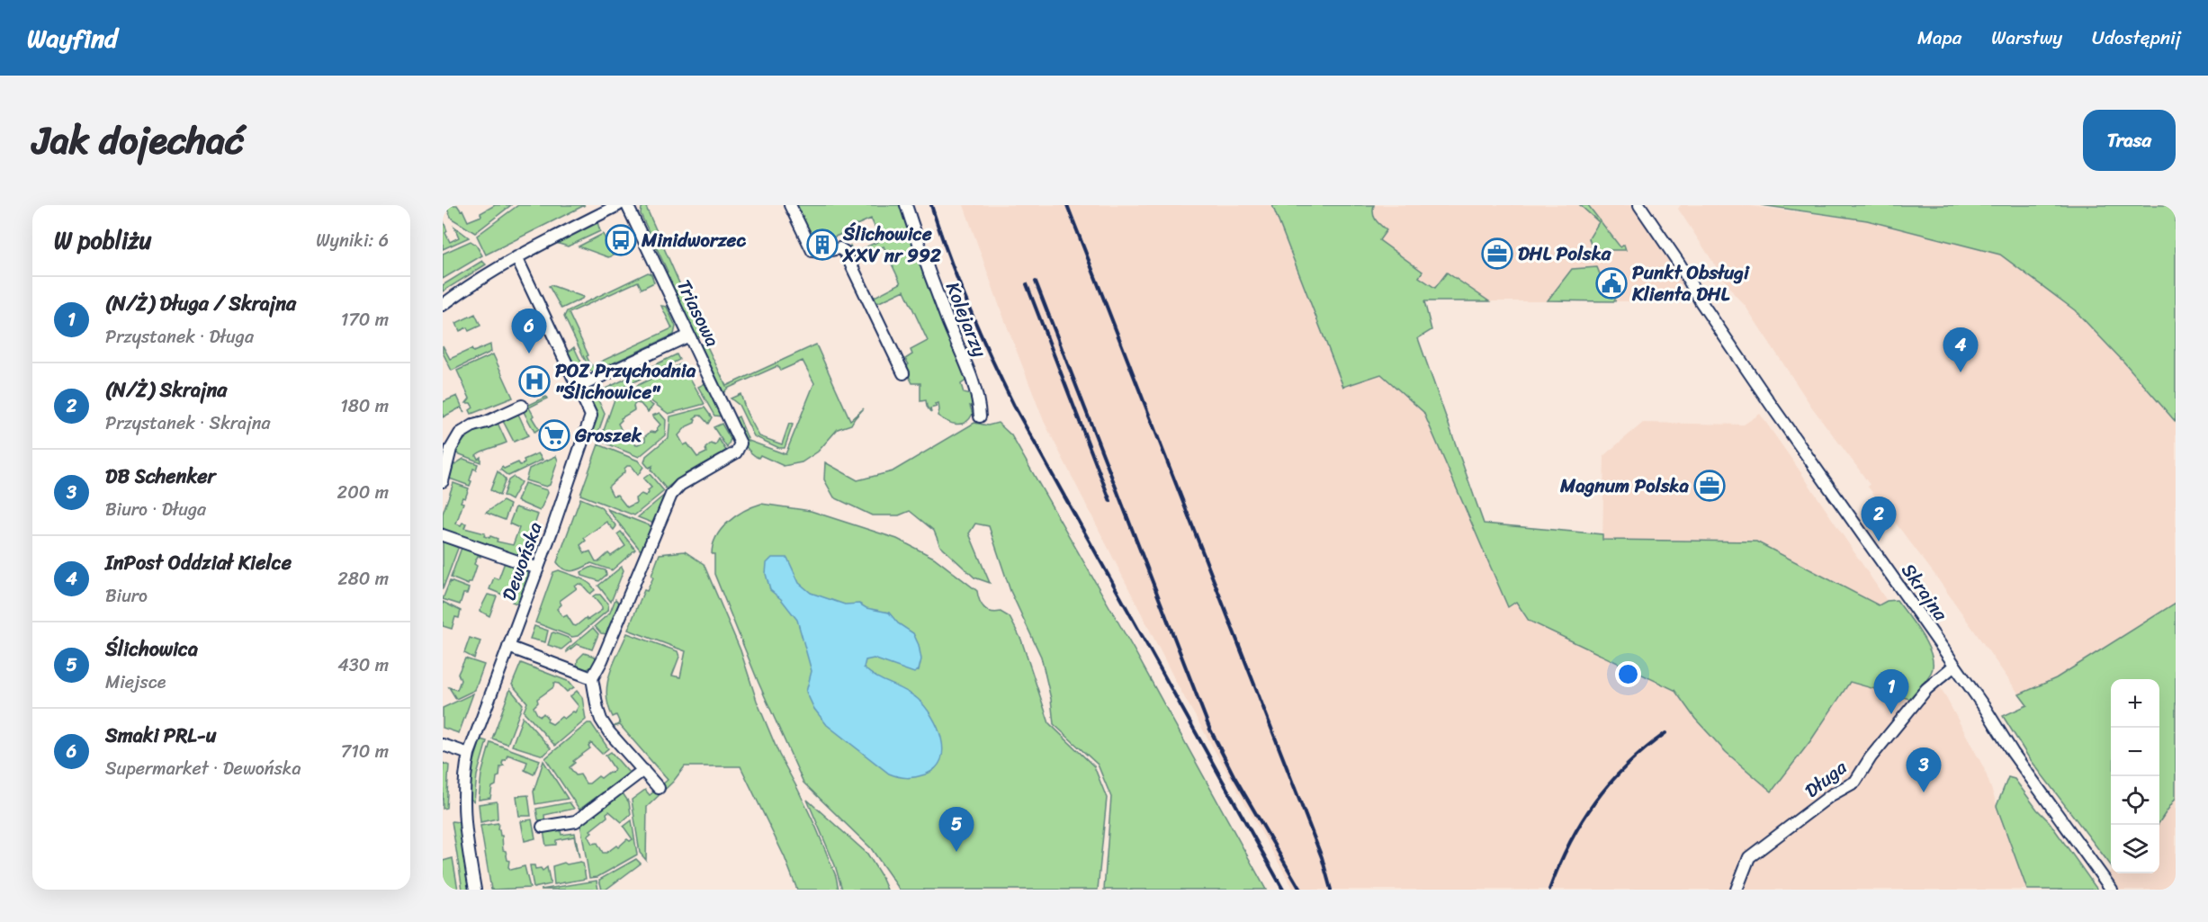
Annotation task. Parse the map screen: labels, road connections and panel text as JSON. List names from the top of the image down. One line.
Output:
{"streets":{"street":["Triasowa","Kolejarzy","Dewońska","Skrajna","Długa"]},"crossings":[["Skrajna","Długa"]],"places":{"bus stop":["Minidworzec"],"building":["Ślichowice XXV nr 992"],"office":["DHL Polska","Magnum Polska"],"public building":["Punkt Obsługi Klienta DHL"],"hospital":["POZ Przychodnia \"Ślichowice\""],"supermarket":["Groszek"]},"page":{"header":"Wayfind","nav":["Mapa","Warstwy","Udostępnij"],"title":"Jak dojechać","buttons":"Trasa","heading":["W pobliżu","Wyniki: 6"],"list":[{"mark":"1","name":"(N/Ż) Długa / Skrajna","note":"Przystanek · Długa","value":"170 m"},{"mark":"2","name":"(N/Ż) Skrajna","note":"Przystanek · Skrajna","value":"180 m"},{"mark":"3","name":"DB Schenker","note":"Biuro · Długa","value":"200 m"},{"mark":"4","name":"InPost Oddział Kielce","note":"Biuro","value":"280 m"},{"mark":"5","name":"Ślichowica","note":"Miejsce","value":"430 m"},{"mark":"6","name":"Smaki PRL-u","note":"Supermarket · Dewońska","value":"710 m"}],"pins":["6","4","2","1","3","5"],"map_buttons":["+","−"]}}
